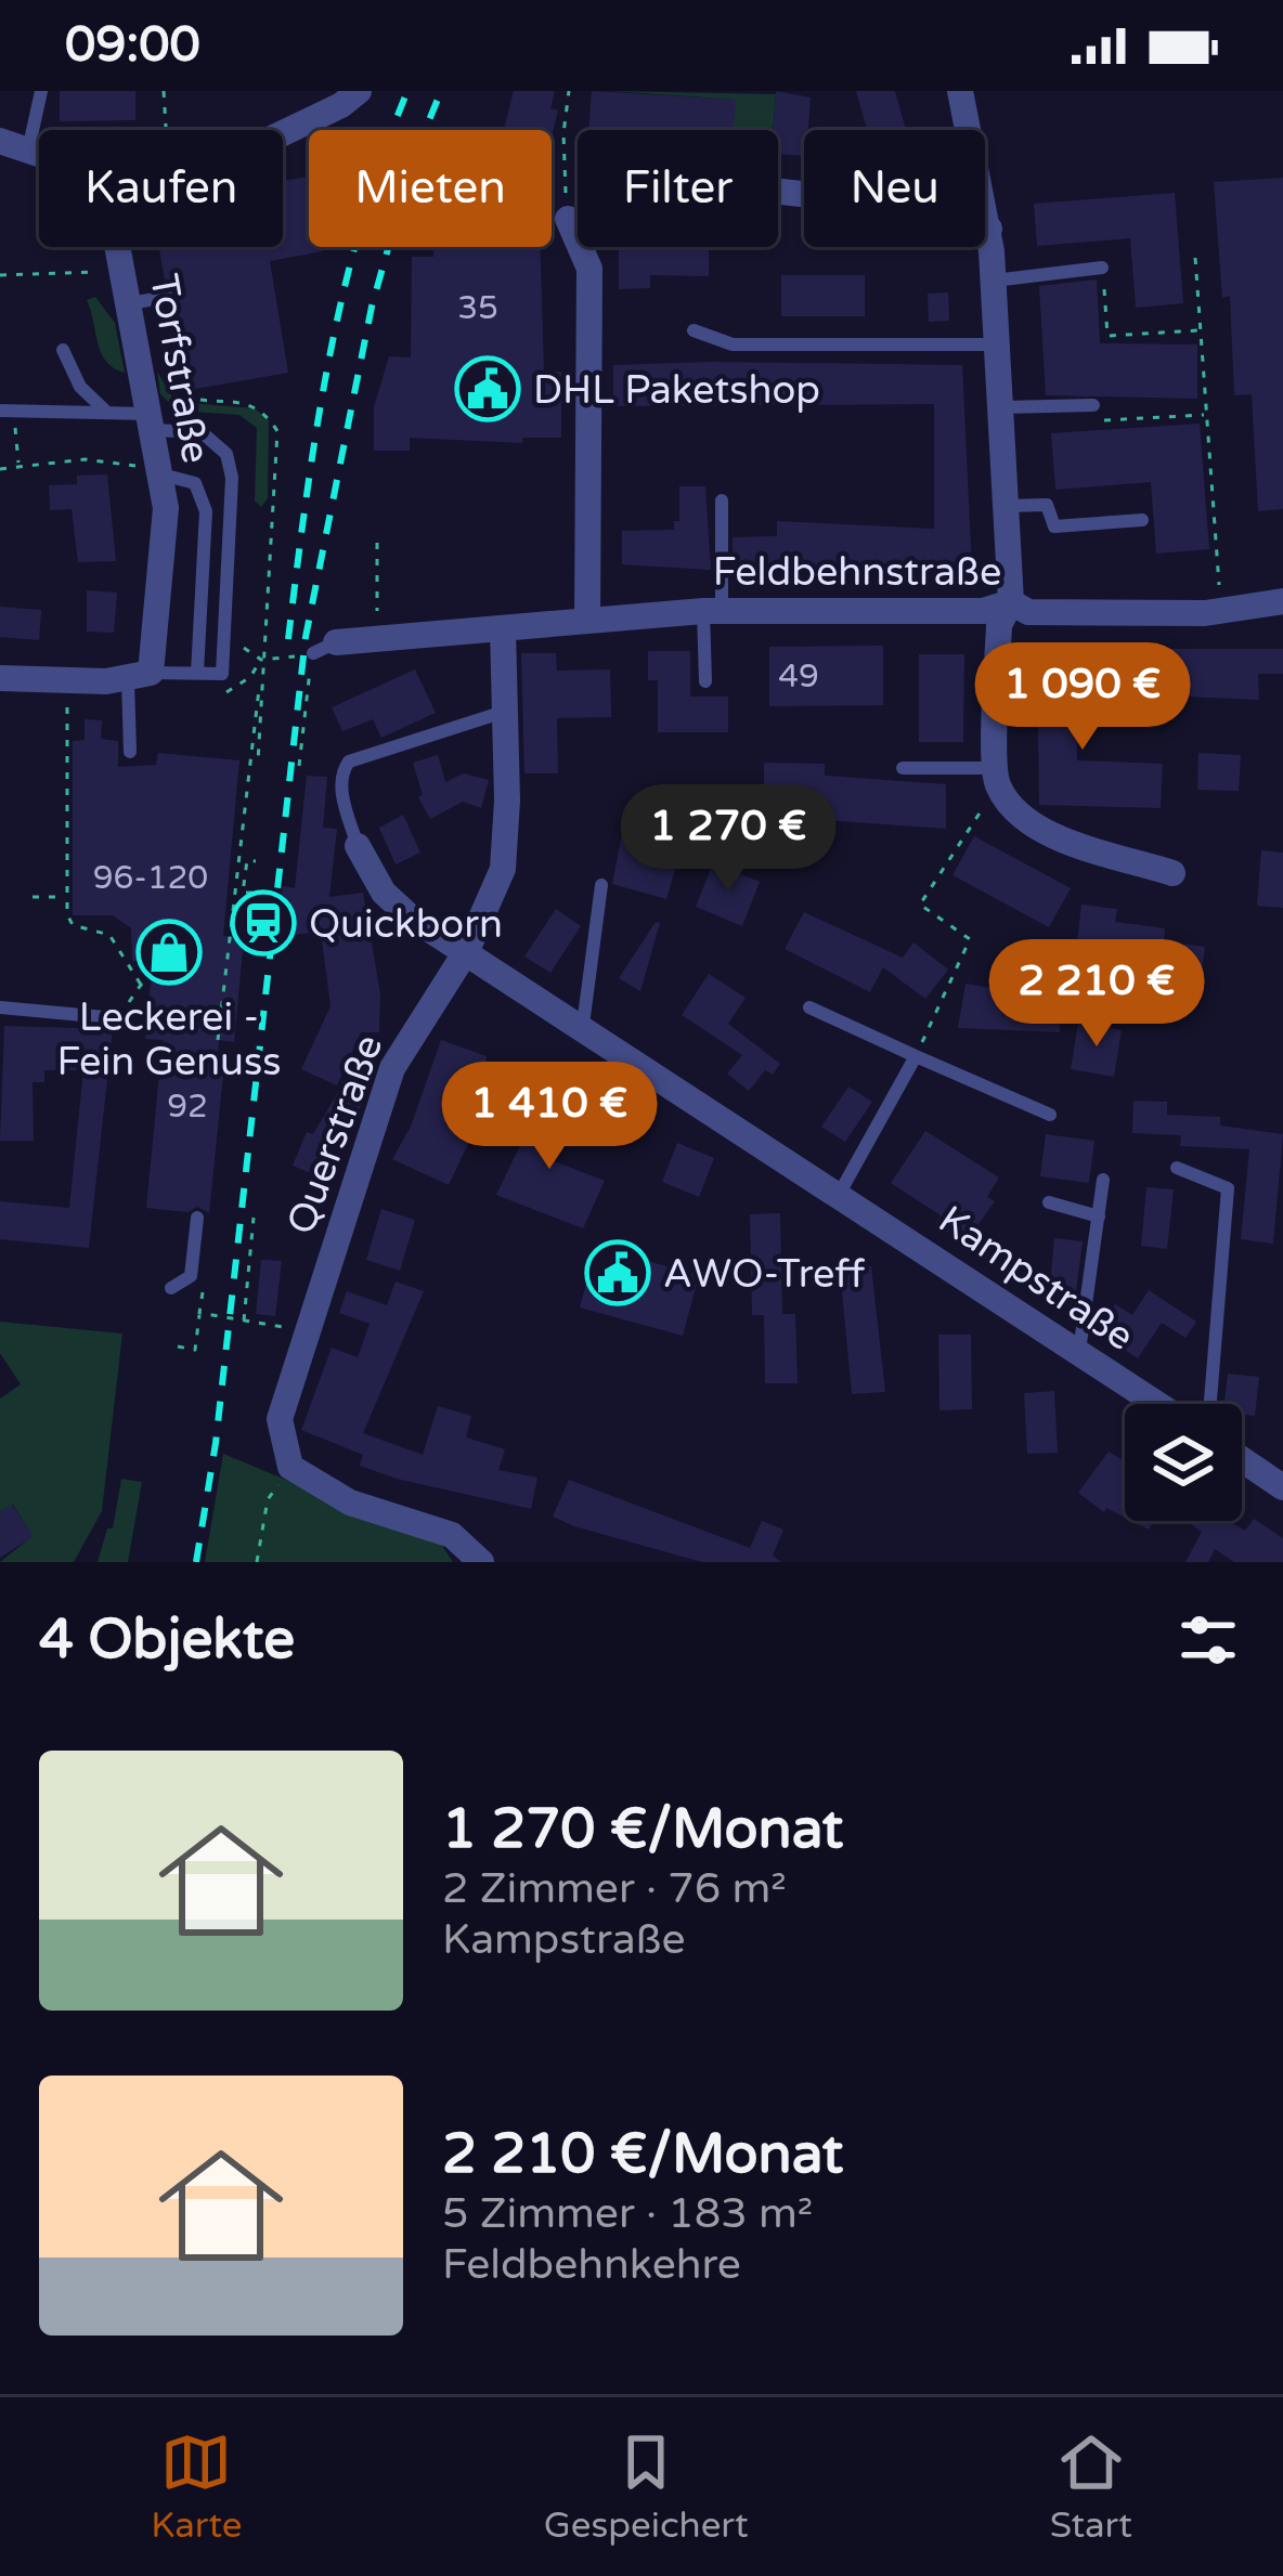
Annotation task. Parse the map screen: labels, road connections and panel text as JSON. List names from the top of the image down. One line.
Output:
{"streets":{"street":["Torfstraße","Feldbehnstraße","Querstraße","Kampstraße"]},"crossings":[["Feldbehnstraße","Querstraße"],["Querstraße","Kampstraße"]],"places":{"public building":["DHL Paketshop","AWO-Treff"],"station":["Quickborn"],"shop":["Leckerei - Fein Genuss"]},"house_numbers":["35","49","96-120","92"],"page":{"status":"09:00","chip":["Kaufen","Mieten","Filter","Neu"],"price":["1 090 €","1 270 €","2 210 €","1 410 €"],"heading":"4 Objekte","list":[{"name":"1 270 €/Monat","note":"2 Zimmer · 76 m² · Kampstraße"},{"name":"2 210 €/Monat","note":"5 Zimmer · 183 m² · Feldbehnkehre"}],"tabs":["Karte","Gespeichert","Start"]}}
